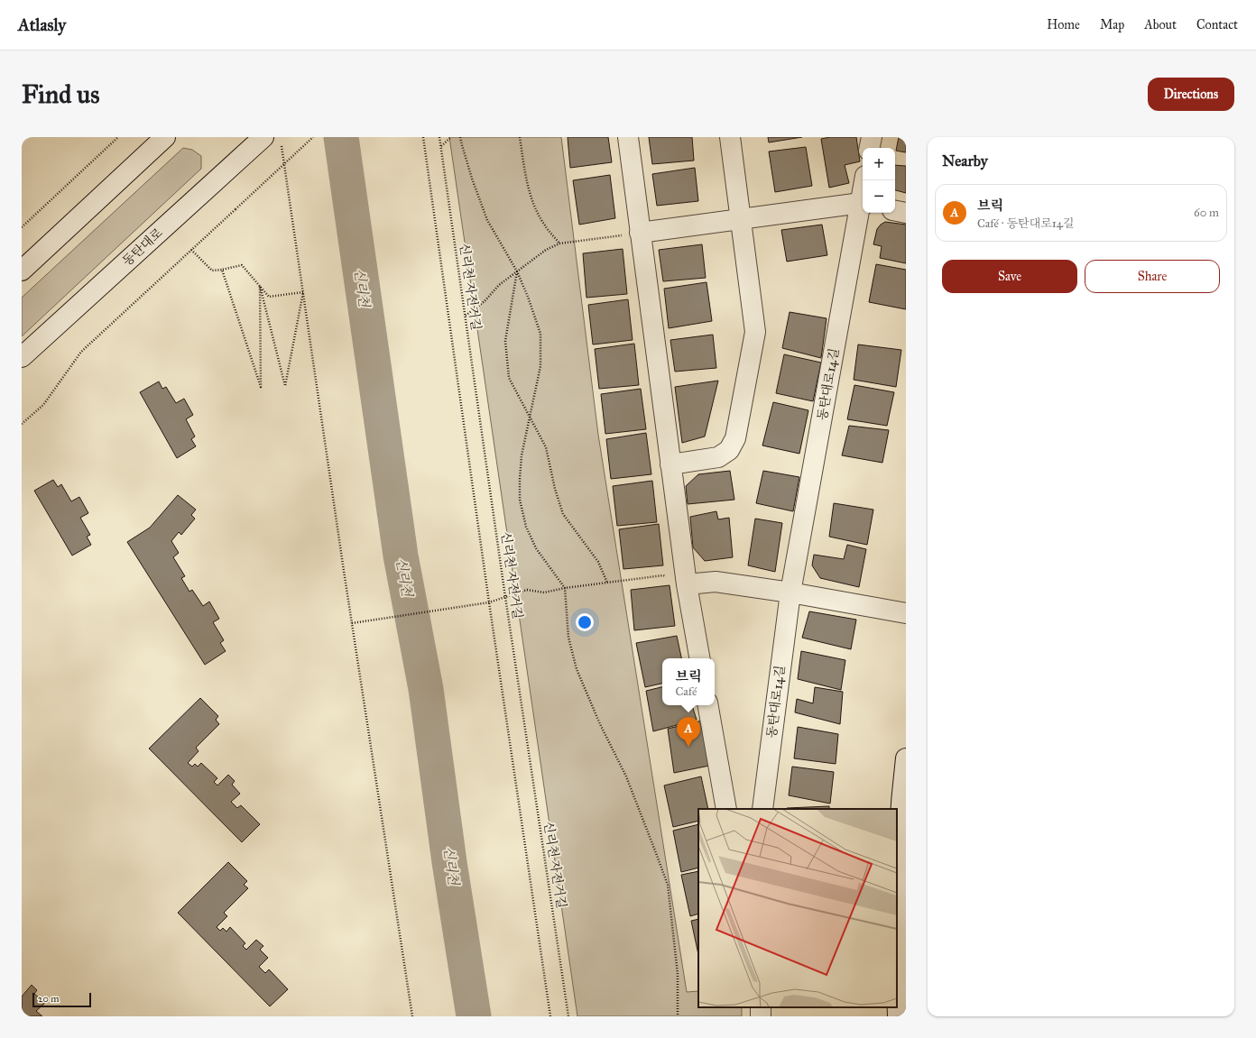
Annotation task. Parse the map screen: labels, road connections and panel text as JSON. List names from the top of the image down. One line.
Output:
{"streets":{"street":["동탄대로","동탄대로14길"],"path":["신리천 자전거길"]},"water":["신리천"],"scale_bar":"20 m","page":{"header":"Atlasly","nav":["Home","Map","About","Contact"],"buttons":["Directions",["Save","Share"]],"title":"Find us","heading":"Nearby","map_buttons":["+","−"],"list":[{"mark":"A","name":"브릭","note":"Café · 동탄대로14길","value":"60 m"}],"popup":["브릭","Café"],"pins":"A","scale":"20 m"}}
